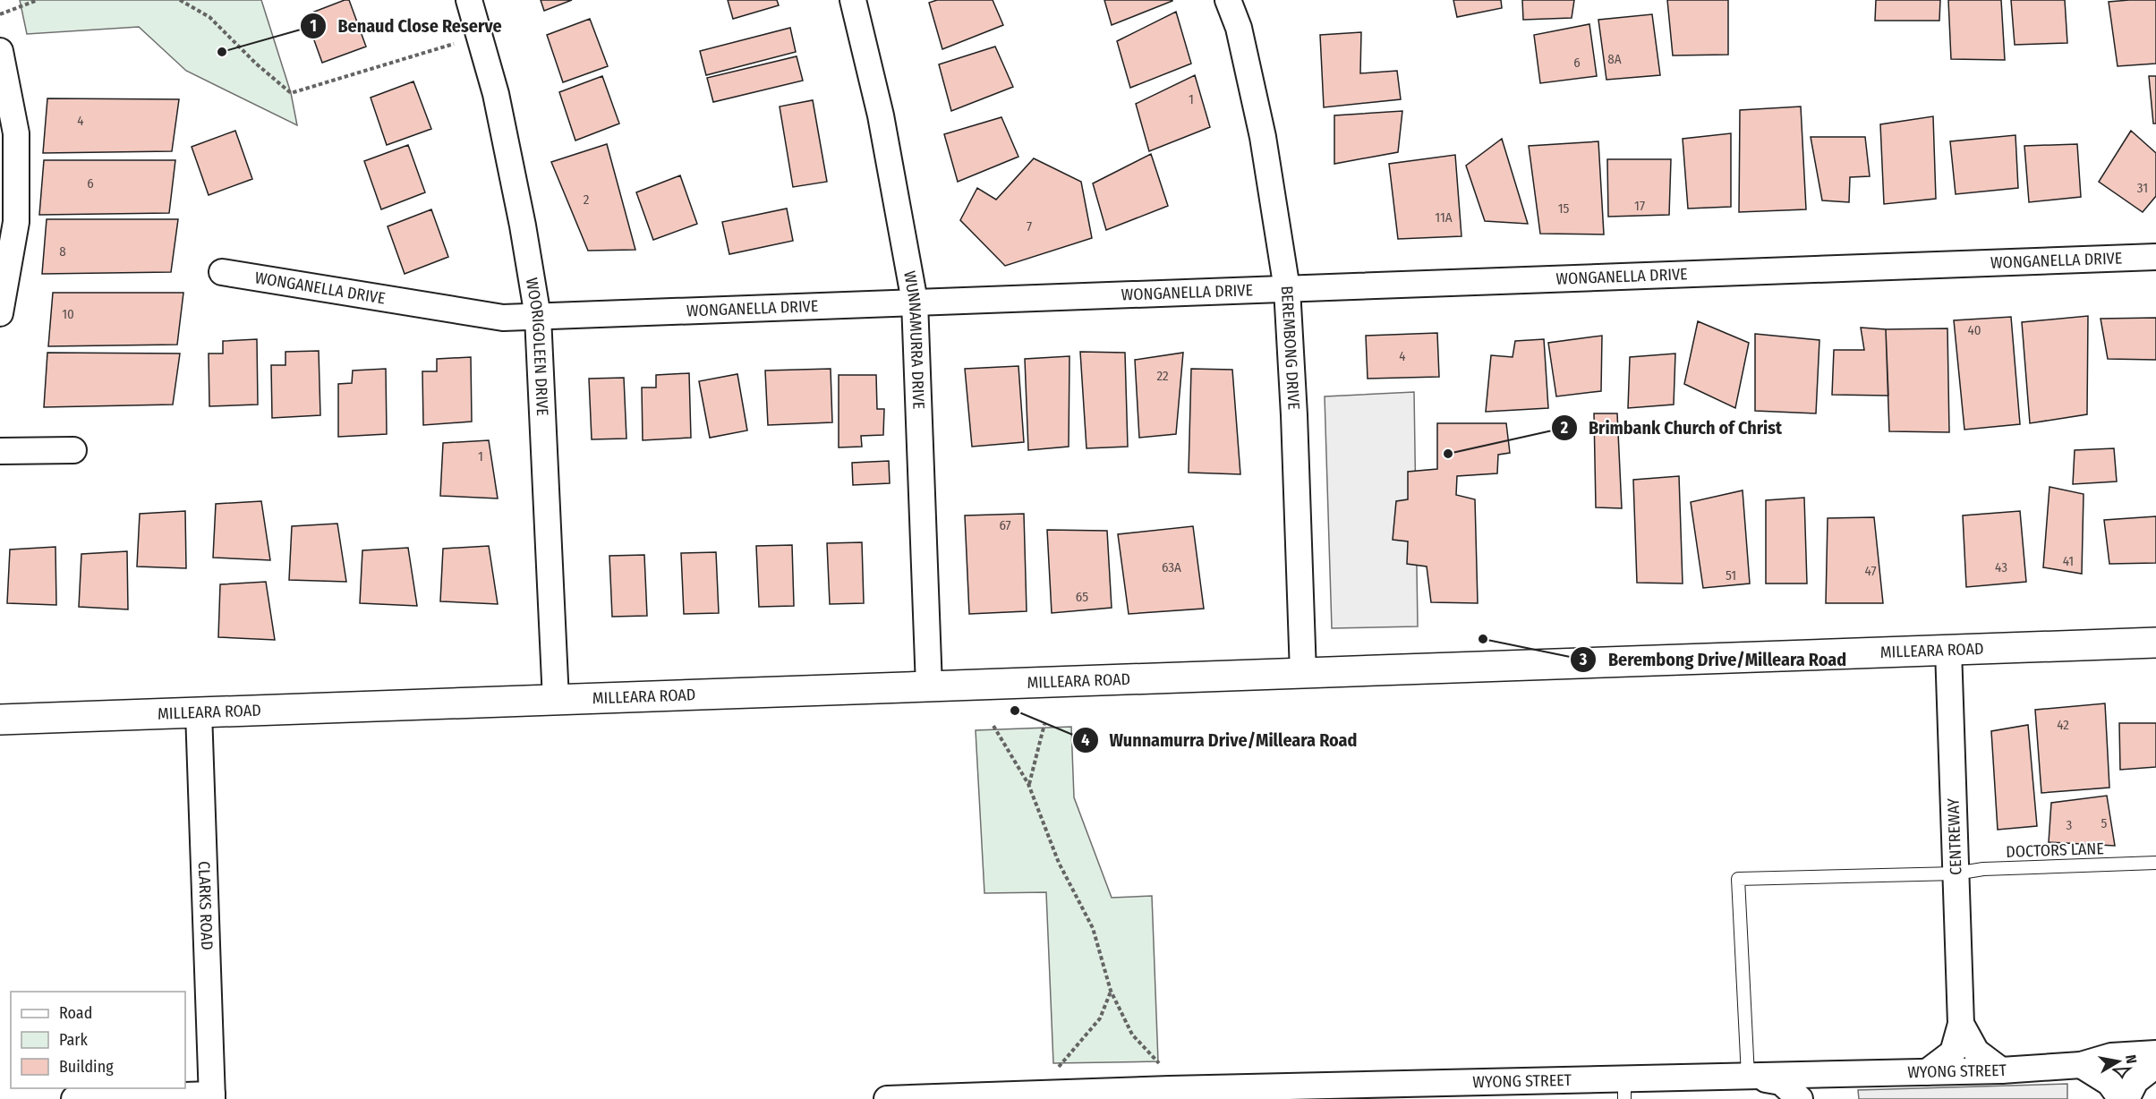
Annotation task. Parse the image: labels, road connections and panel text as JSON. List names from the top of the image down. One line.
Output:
{"streets":{"main road":["MILLEARA ROAD"],"street":["WONGANELLA DRIVE","WUNNAMURRA DRIVE","WOORIGOLEEN DRIVE","BEREMBONG DRIVE","CENTREWAY","CLARKS ROAD","WYONG STREET"],"lane":["DOCTORS LANE"]},"crossings":[["WONGANELLA DRIVE","WUNNAMURRA DRIVE"],["WONGANELLA DRIVE","WOORIGOLEEN DRIVE"],["WONGANELLA DRIVE","BEREMBONG DRIVE"],["WUNNAMURRA DRIVE","MILLEARA ROAD"],["WOORIGOLEEN DRIVE","MILLEARA ROAD"],["BEREMBONG DRIVE","MILLEARA ROAD"],["MILLEARA ROAD","CENTREWAY"],["MILLEARA ROAD","CLARKS ROAD"],["CENTREWAY","DOCTORS LANE"],["CENTREWAY","WYONG STREET"],["DOCTORS LANE","WYONG STREET"]],"places":["Benaud Close Reserve","Brimbank Church of Christ","Berembong Drive/Milleara Road","Wunnamurra Drive/Milleara Road"],"house_numbers":["8A","6","1","4","6","31","2","17","15","11A","7","8","10","40","4","22","1","67","41","63A","43","47","51","65","42","5","3"],"legend":["Road","Park","Building"],"north":"right"}
